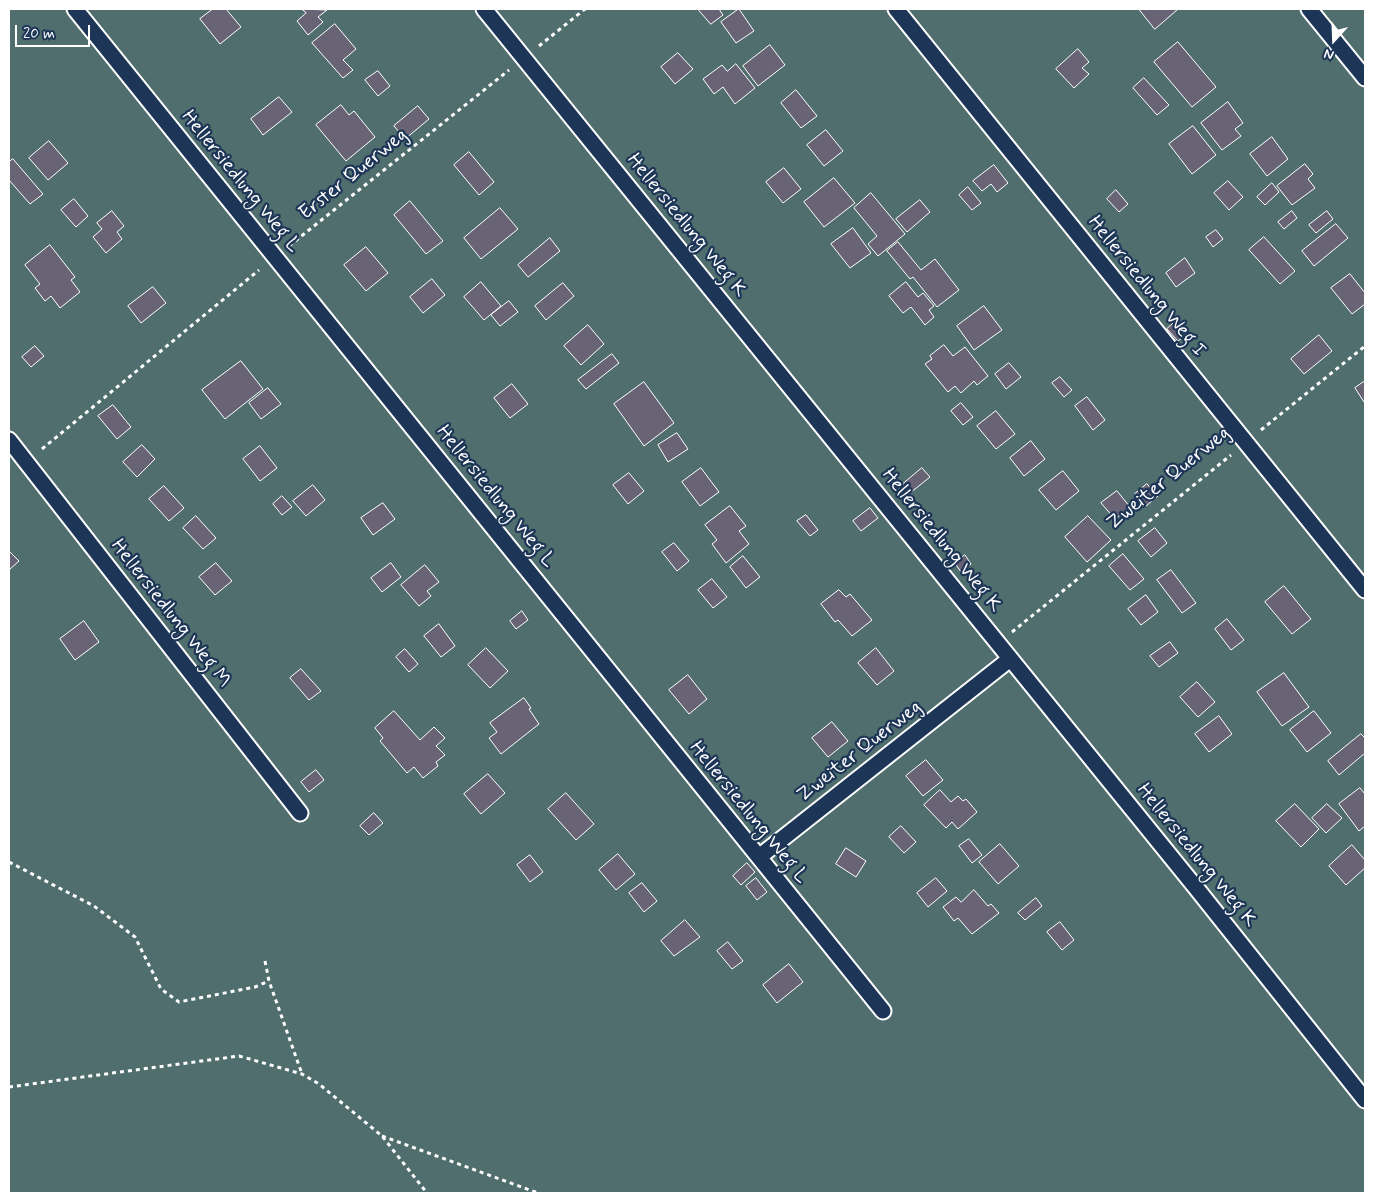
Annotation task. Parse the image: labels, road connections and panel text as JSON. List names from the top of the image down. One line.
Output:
{"streets":{"lane":["Hellersiedlung Weg L","Hellersiedlung Weg K","Hellersiedlung Weg I","Zweiter Querweg","Hellersiedlung Weg M"],"path":["Erster Querweg"]},"crossings":[["Erster Querweg","Hellersiedlung Weg L"],["Erster Querweg","Hellersiedlung Weg K"],["Erster Querweg","Hellersiedlung Weg M"],["Hellersiedlung Weg L","Zweiter Querweg"],["Hellersiedlung Weg K","Zweiter Querweg"],["Hellersiedlung Weg I","Zweiter Querweg"]],"scale_bar":"20 m","north":"bottom"}
